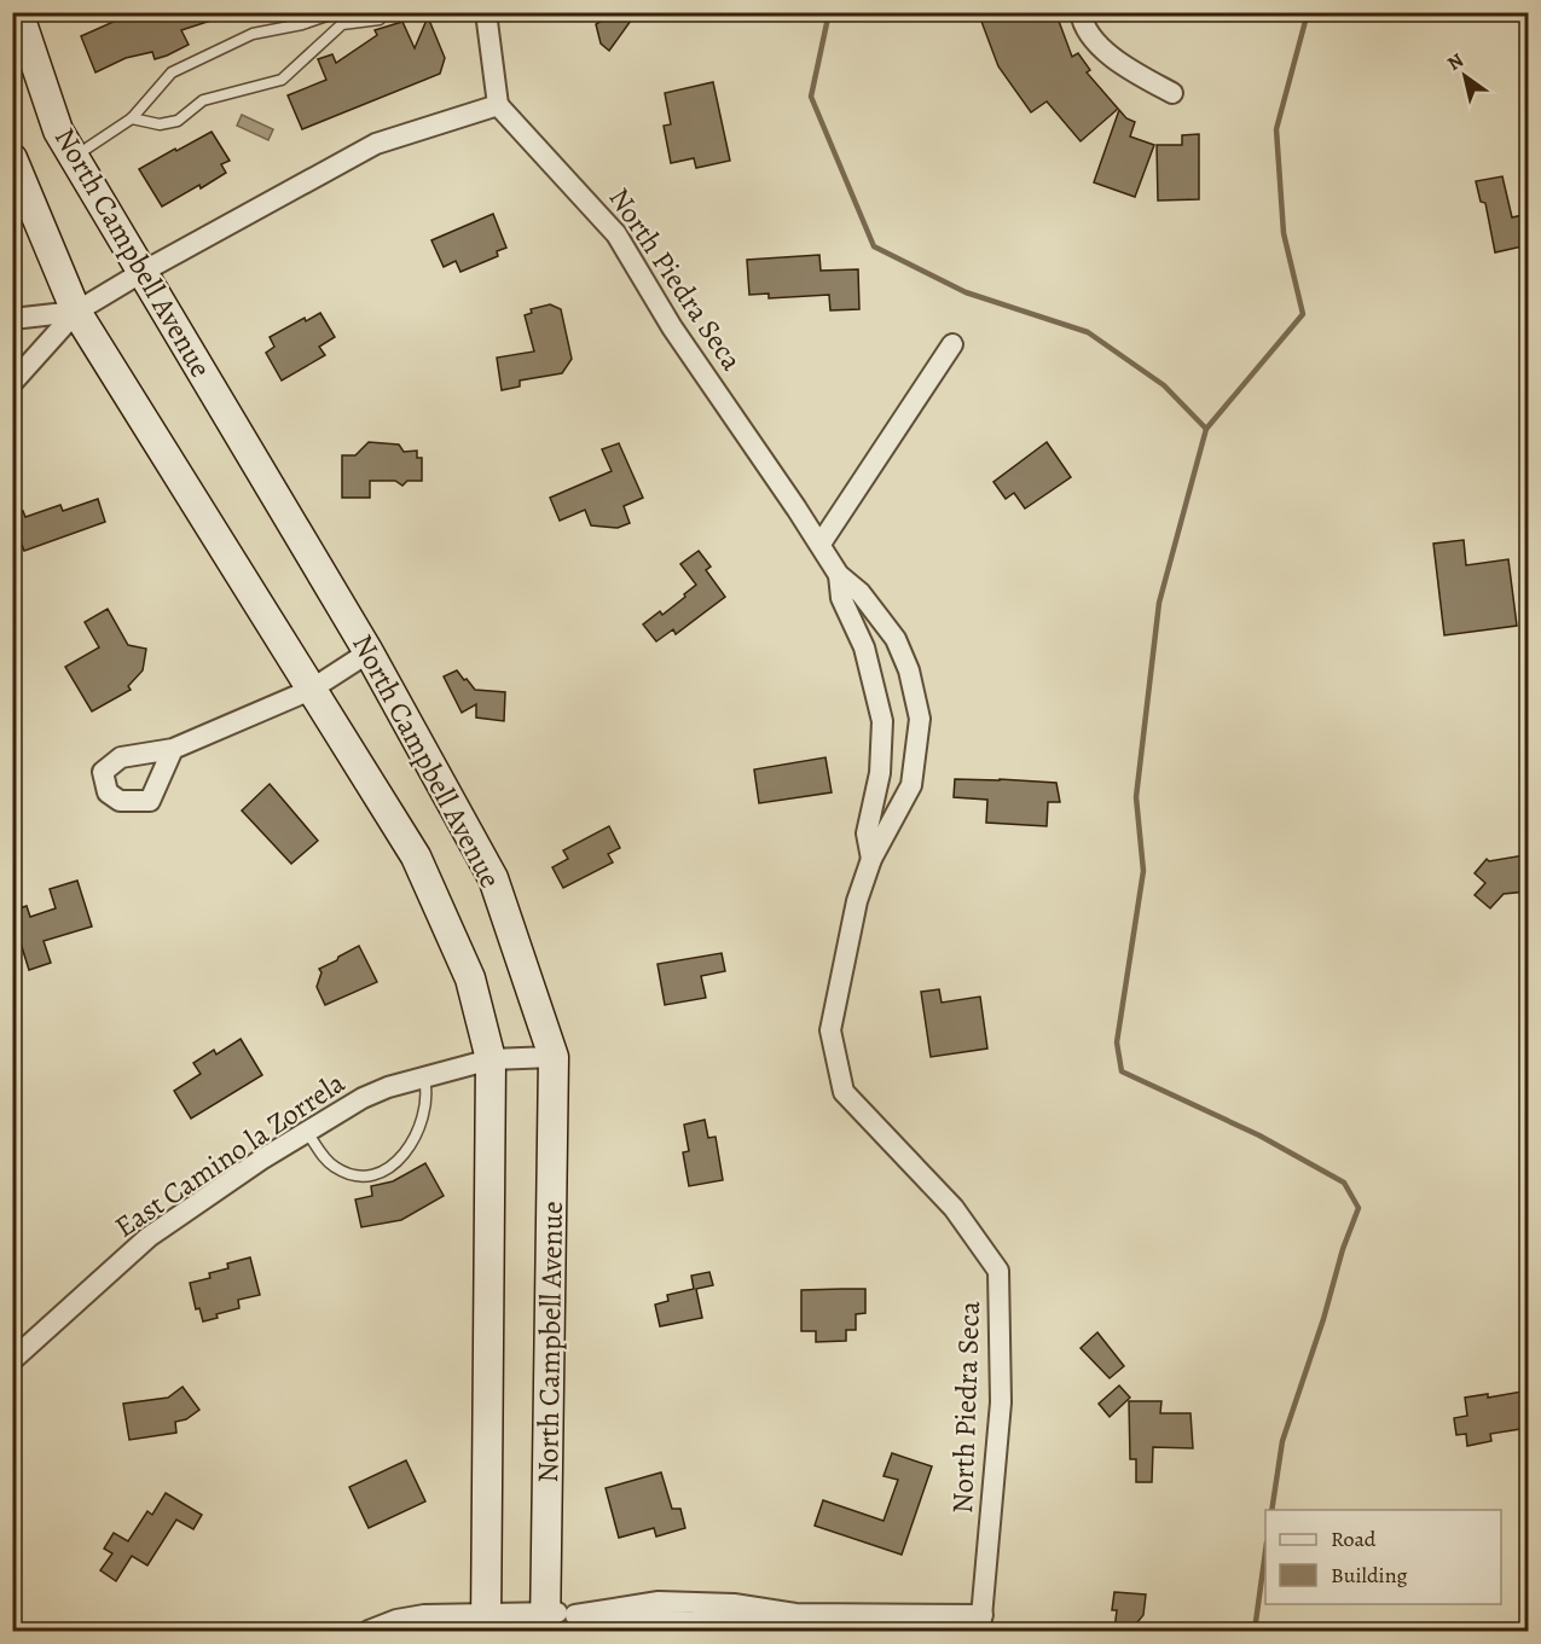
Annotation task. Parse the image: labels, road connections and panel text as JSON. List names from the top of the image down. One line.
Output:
{"streets":{"main road":["North Campbell Avenue"],"street":["North Piedra Seca","East Camino la Zorrela"]},"crossings":[["North Campbell Avenue","East Camino la Zorrela"]],"legend":["Road","Building"],"north":"top left"}
